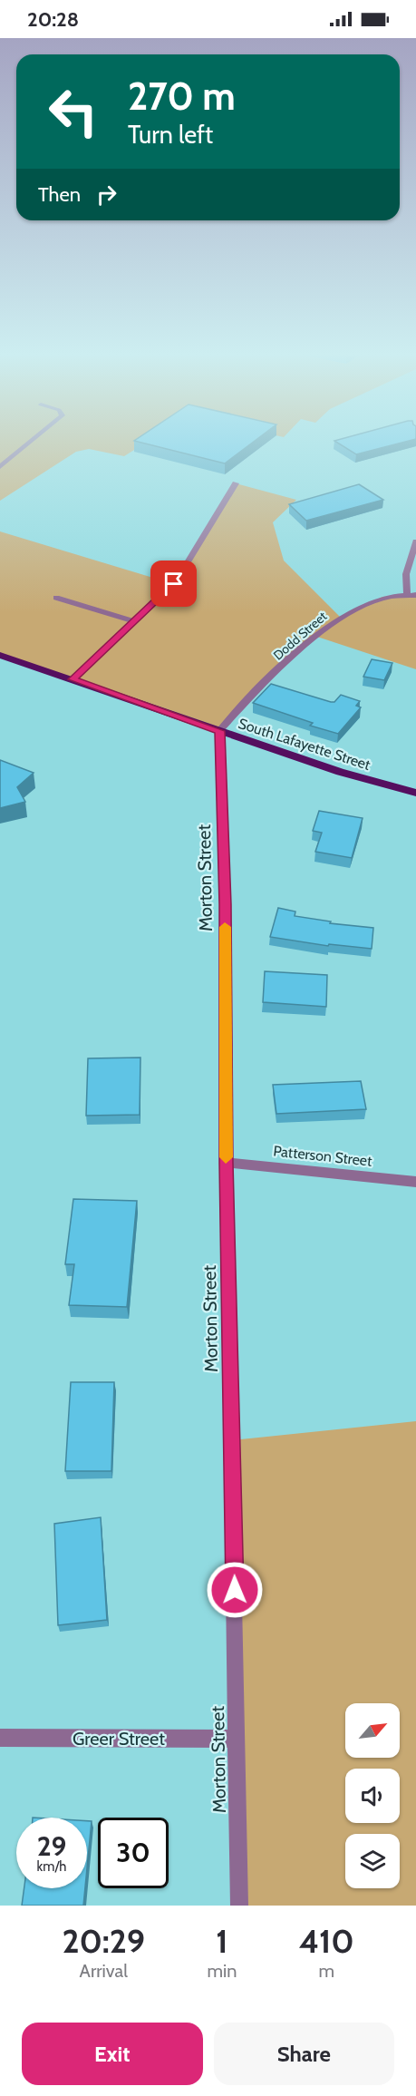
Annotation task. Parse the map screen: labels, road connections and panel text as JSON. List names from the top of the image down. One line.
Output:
{"streets":{"main road":["South Lafayette Street"],"street":["Dodd Street","Morton Street","Patterson Street","Greer Street"]},"crossings":[["Dodd Street","South Lafayette Street"],["Dodd Street","Morton Street"],["South Lafayette Street","Morton Street"],["Morton Street","Patterson Street"],["Morton Street","Greer Street"]],"north":"top right","page":{"status":"20:28","turn":["270 m","Turn left"],"then":"Then","speed":"29 km/h","limit":"30","eta":["20:29","Arrival","1","min","410","m"],"buttons":["Exit","Share"]}}
